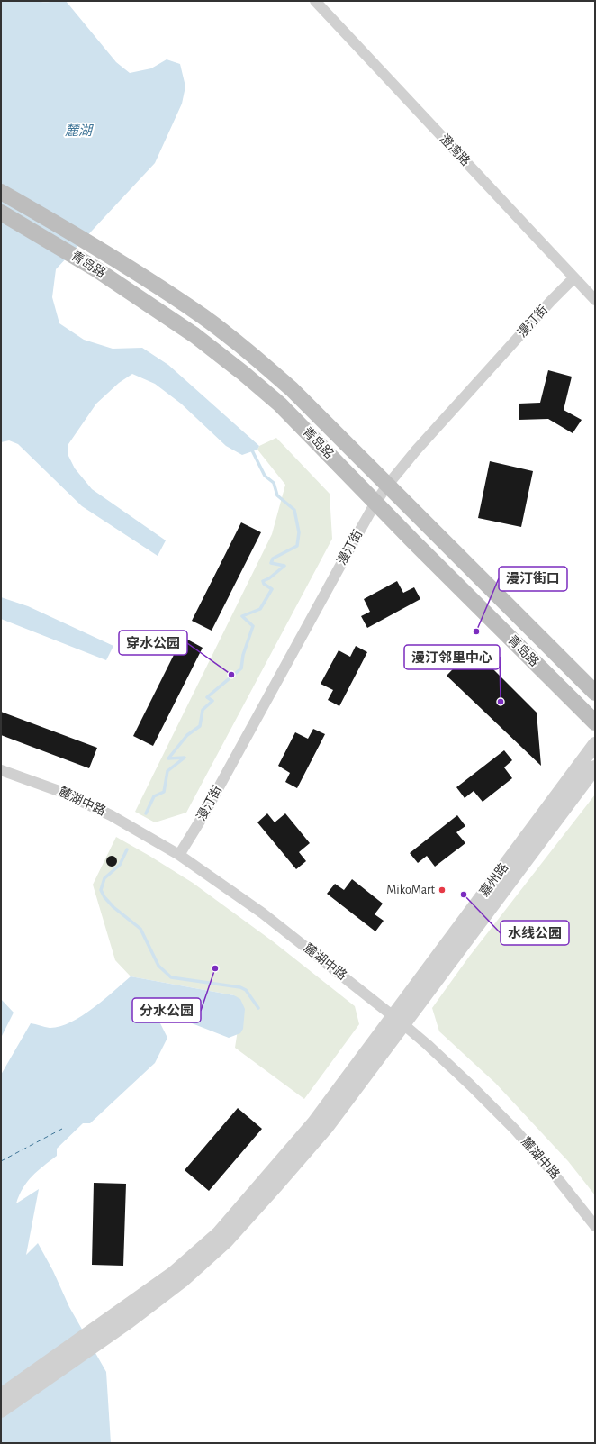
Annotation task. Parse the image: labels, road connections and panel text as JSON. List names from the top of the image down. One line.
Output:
{"streets":{"main road":["青岛路"],"street":["澄湾路","漫汀街","麓湖中路","嘉州路"]},"crossings":[["澄湾路","漫汀街"],["青岛路","漫汀街"],["漫汀街","麓湖中路"],["麓湖中路","嘉州路"]],"water":["麓湖"],"places":["漫汀街口","穿水公园","漫汀邻里中心","MikoMart","水线公园","分水公园"]}
